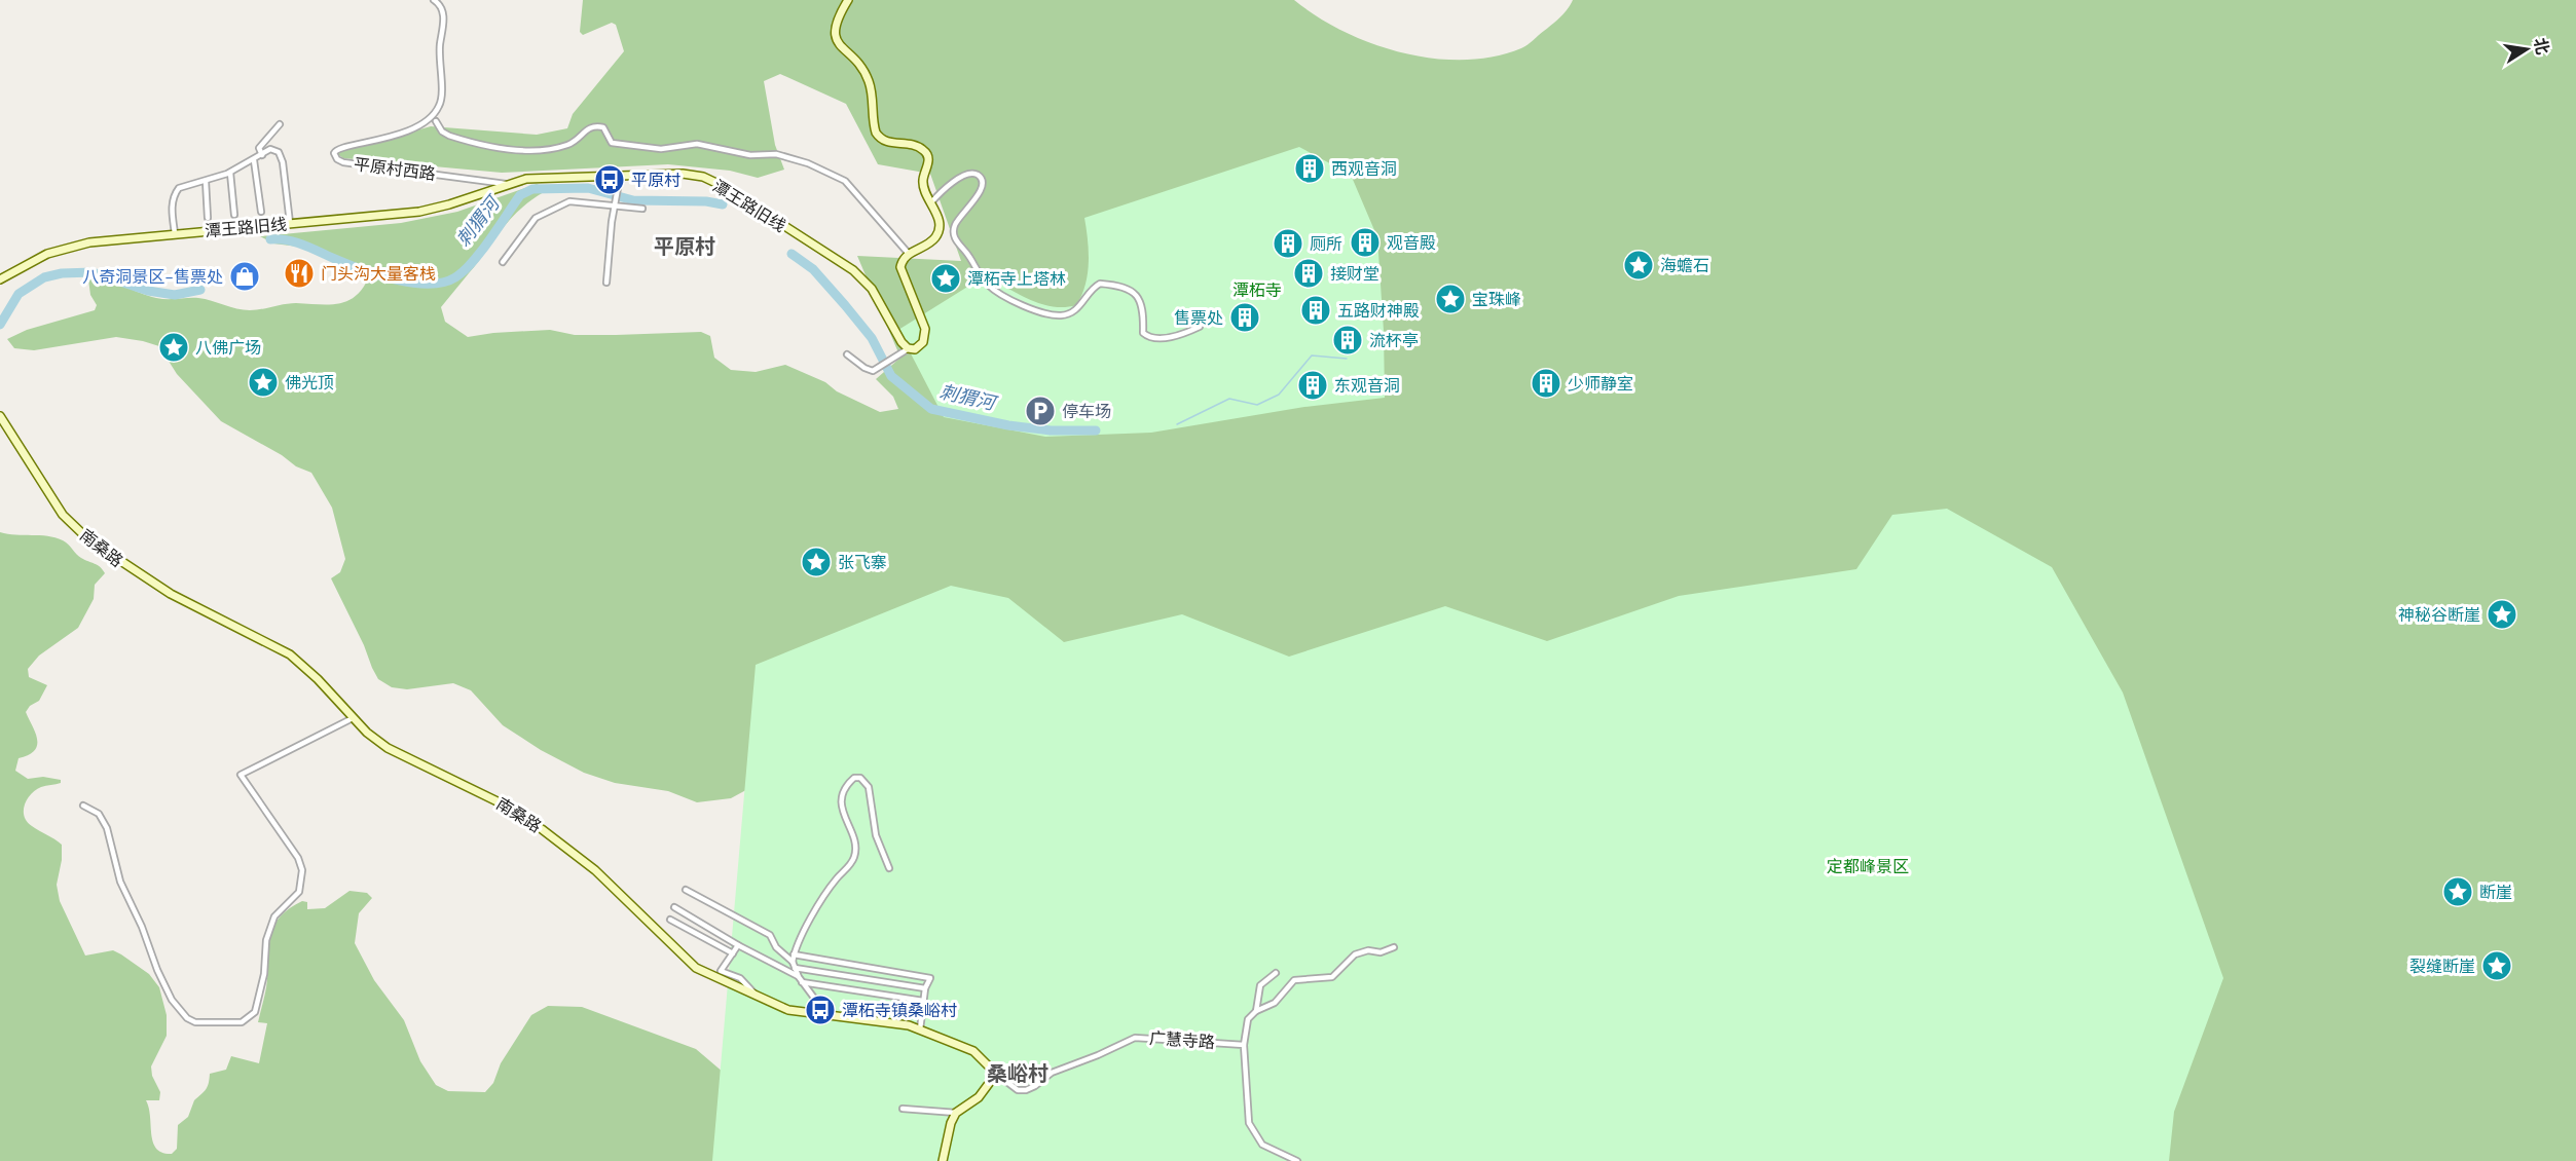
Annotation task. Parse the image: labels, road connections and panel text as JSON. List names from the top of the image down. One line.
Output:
{"streets":{"main road":["潭王路旧线","南桑路"],"street":["平原村西路","广慧寺路"]},"crossings":[["平原村西路","潭王路旧线"],["南桑路","广慧寺路"]],"districts":["平原村","桑峪村"],"water":["刺猬河"],"parks":["潭柘寺","定都峰景区"],"places":{"building":["西观音洞","观音殿","厕所","接财堂","五路财神殿","售票处","流杯亭","少师静室","东观音洞"],"bus stop":["平原村","潭柘寺镇桑峪村"],"place":["海蟾石","潭柘寺上塔林","宝珠峰","八佛广场","佛光顶","张飞寨","神秘谷断崖","断崖","裂缝断崖"],"restaurant":["门头沟大量客栈"],"shop":["八奇洞景区-售票处"],"parking":["停车场"]},"north":"right"}
